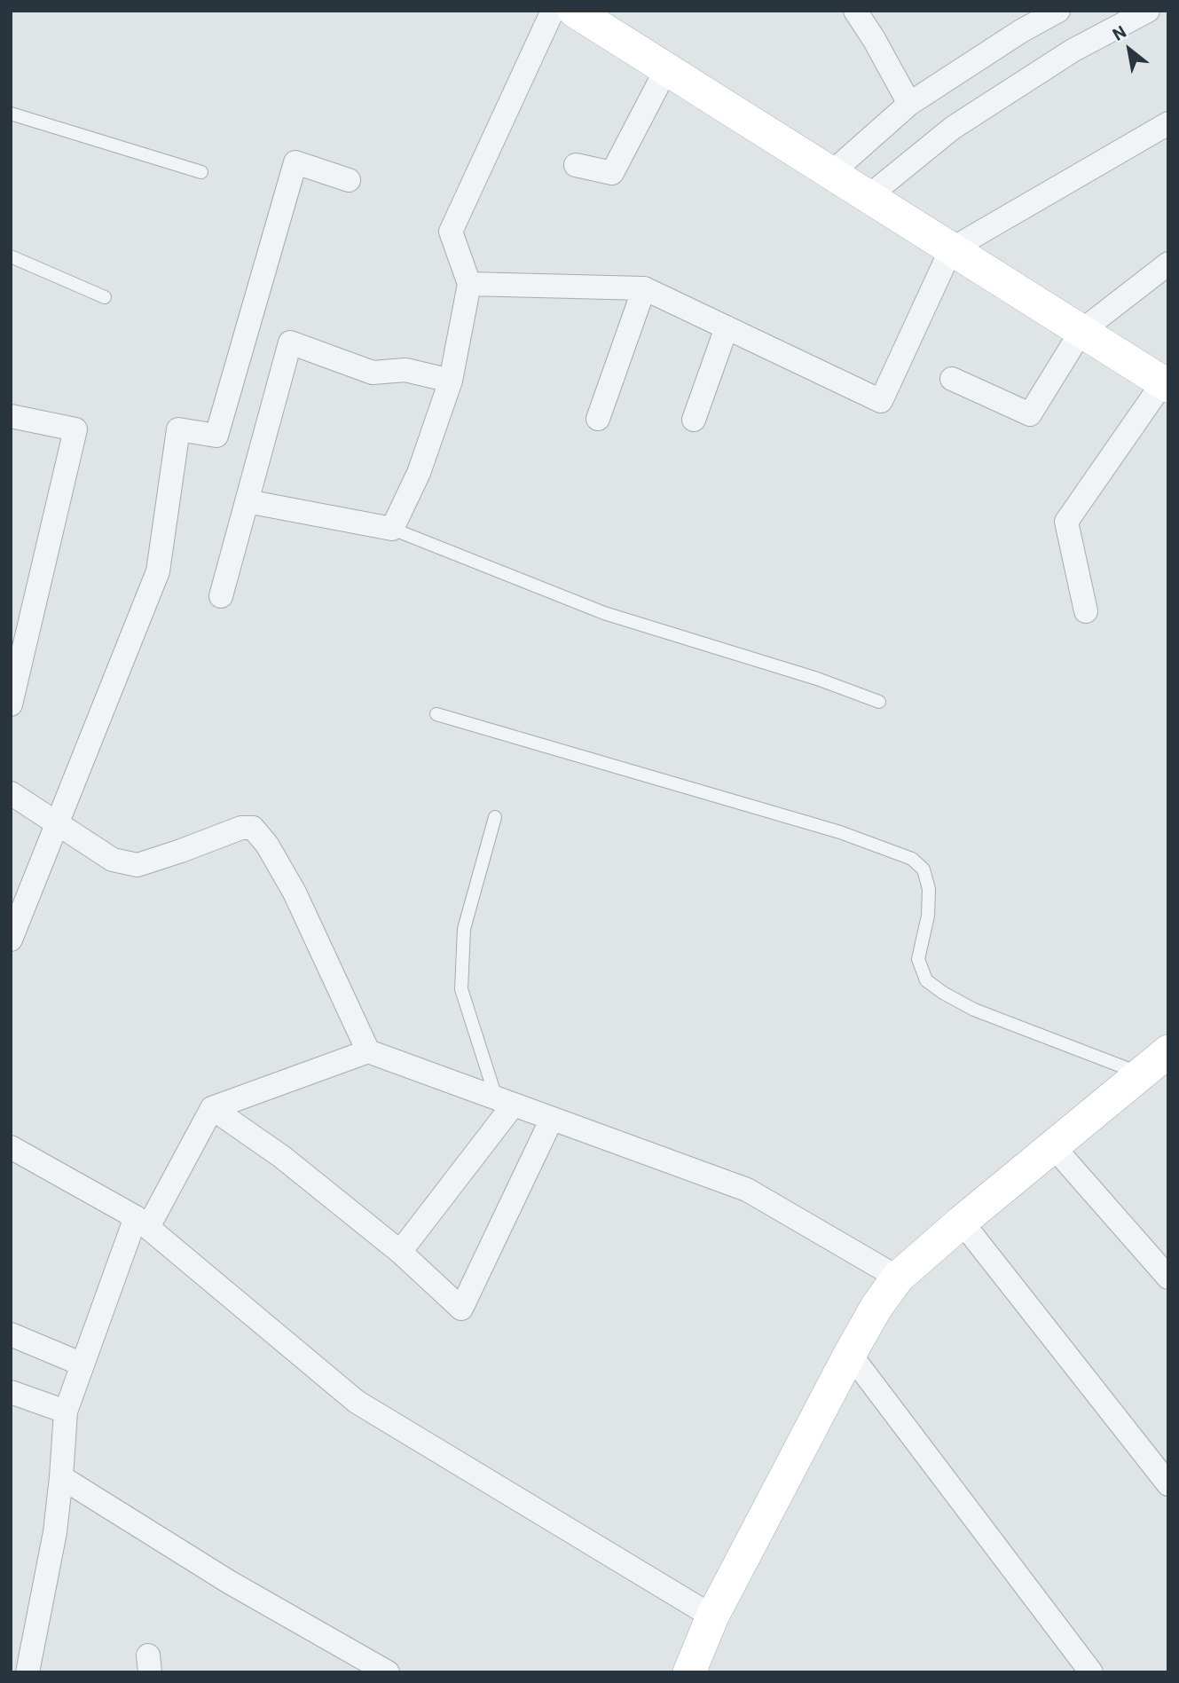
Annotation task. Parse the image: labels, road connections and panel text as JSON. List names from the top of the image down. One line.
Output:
{"north":"top left"}
